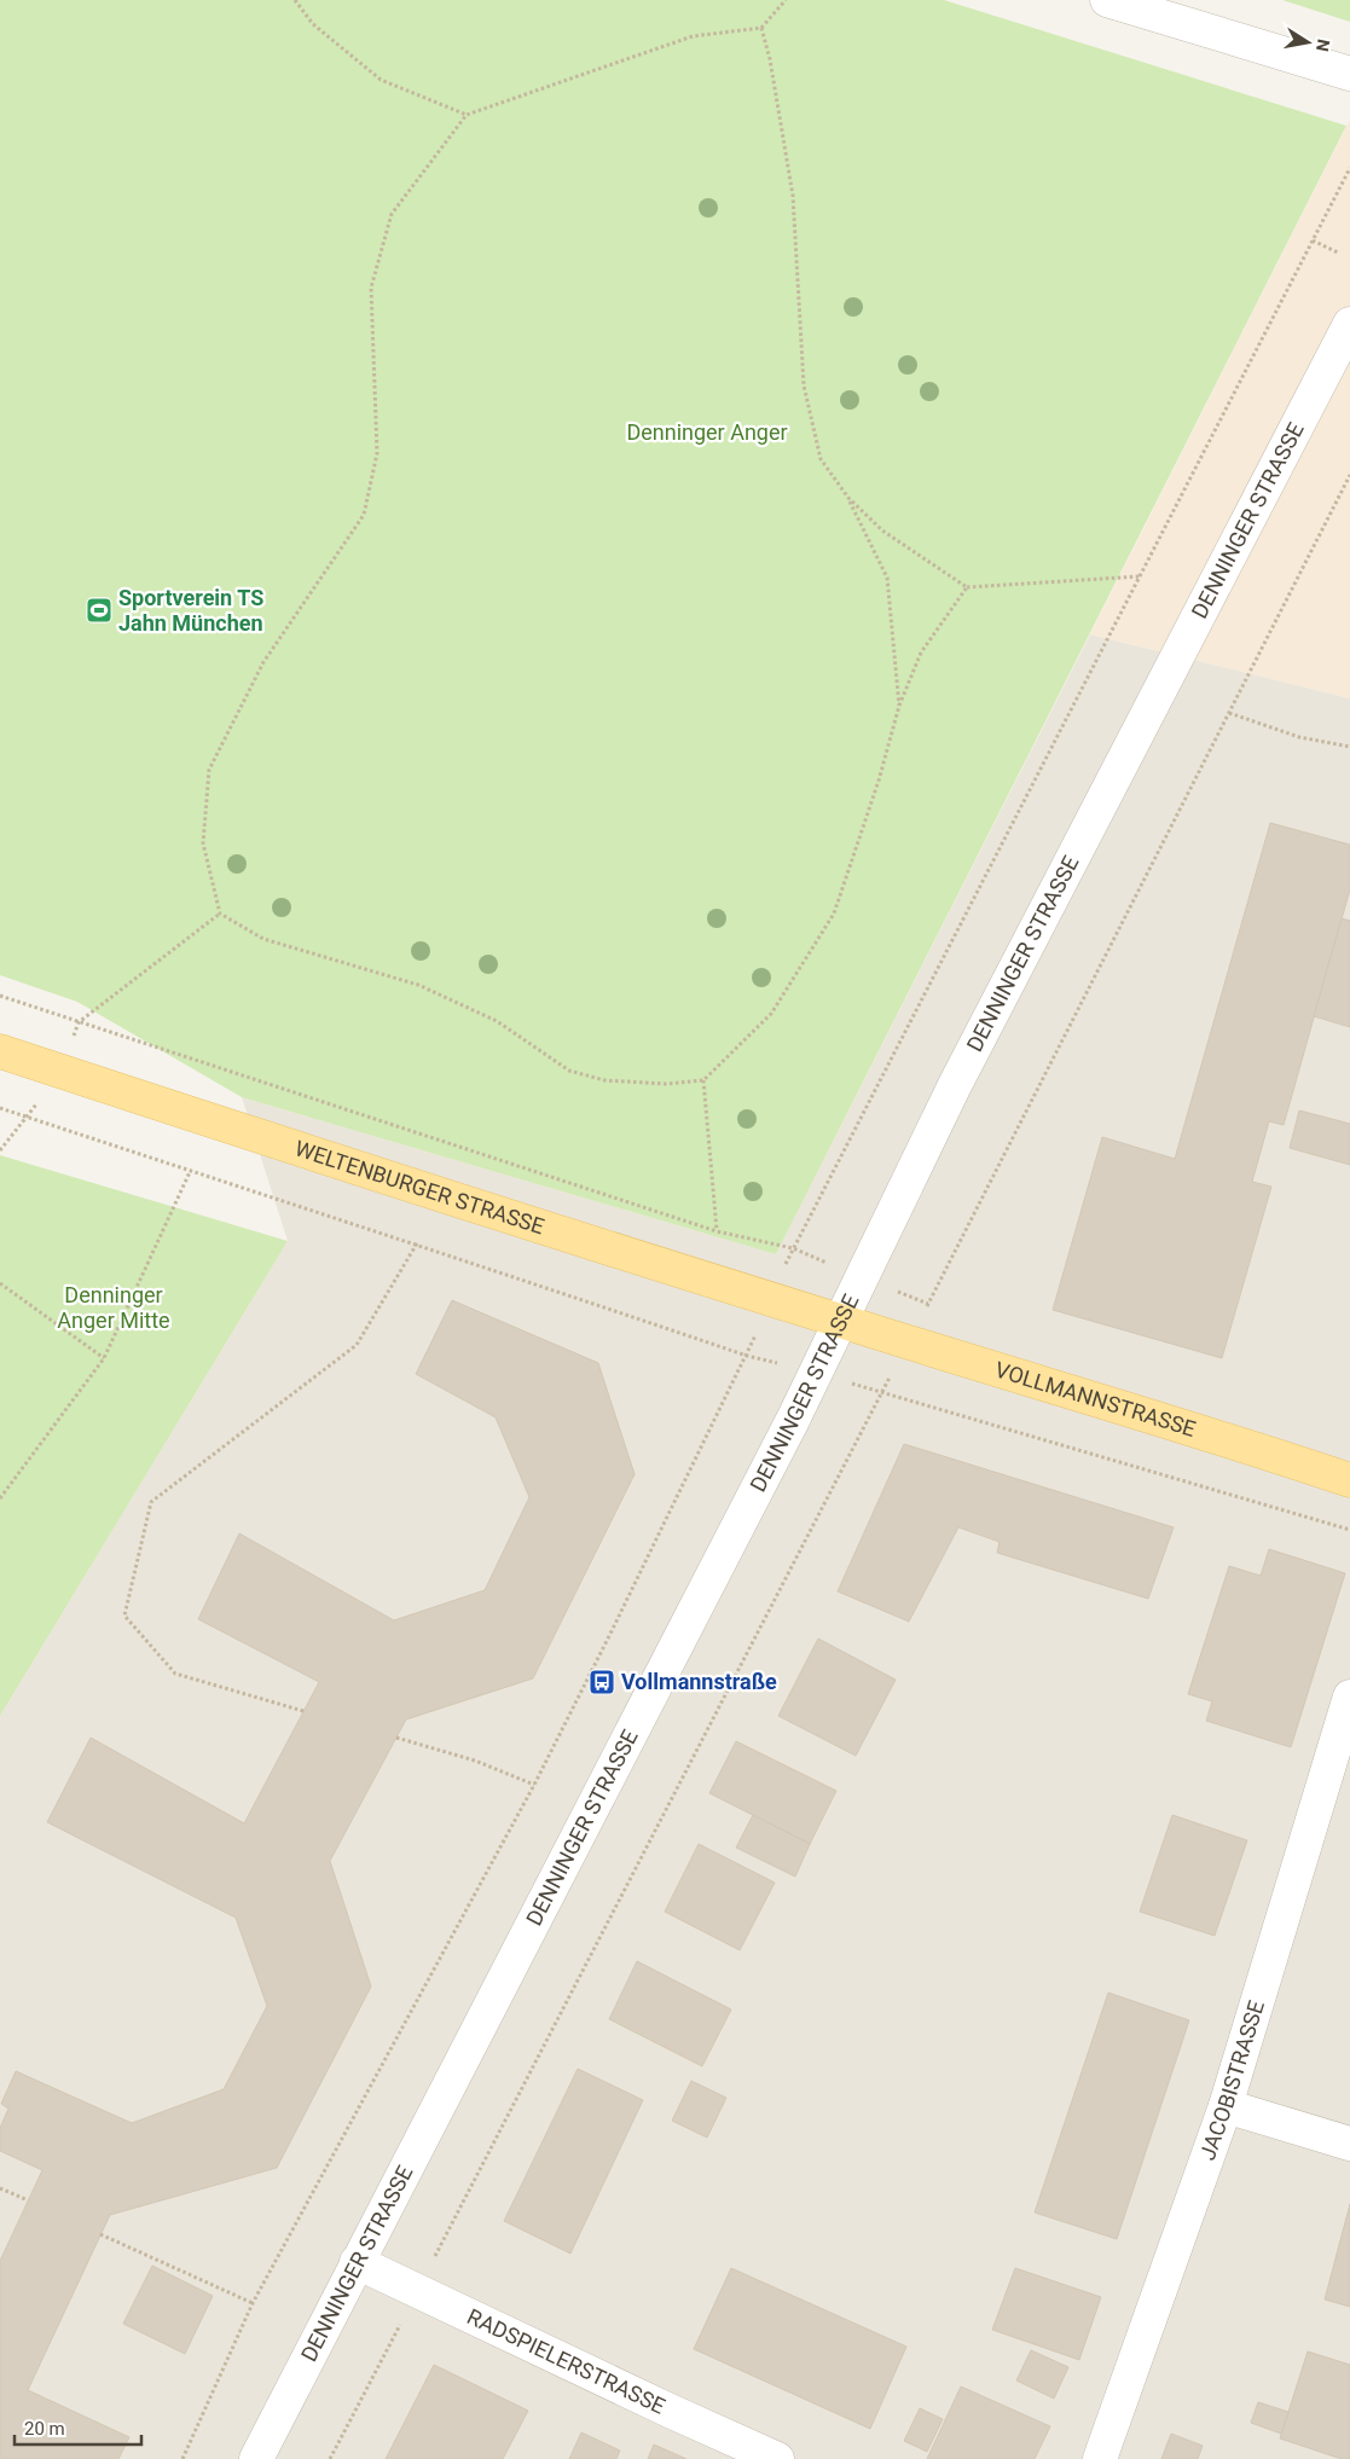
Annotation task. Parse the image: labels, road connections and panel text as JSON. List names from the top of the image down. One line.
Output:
{"streets":{"main road":["WELTENBURGER STRASSE","VOLLMANNSTRASSE"],"street":["DENNINGER STRASSE","JACOBISTRASSE","RADSPIELERSTRASSE"]},"crossings":[["DENNINGER STRASSE","WELTENBURGER STRASSE"],["DENNINGER STRASSE","VOLLMANNSTRASSE"],["DENNINGER STRASSE","RADSPIELERSTRASSE"],["WELTENBURGER STRASSE","VOLLMANNSTRASSE"]],"parks":["Denninger Anger","Denninger Anger Mitte"],"places":{"sports":["Sportverein TS Jahn München"],"bus stop":["Vollmannstraße"]},"scale_bar":"20 m","north":"right"}
